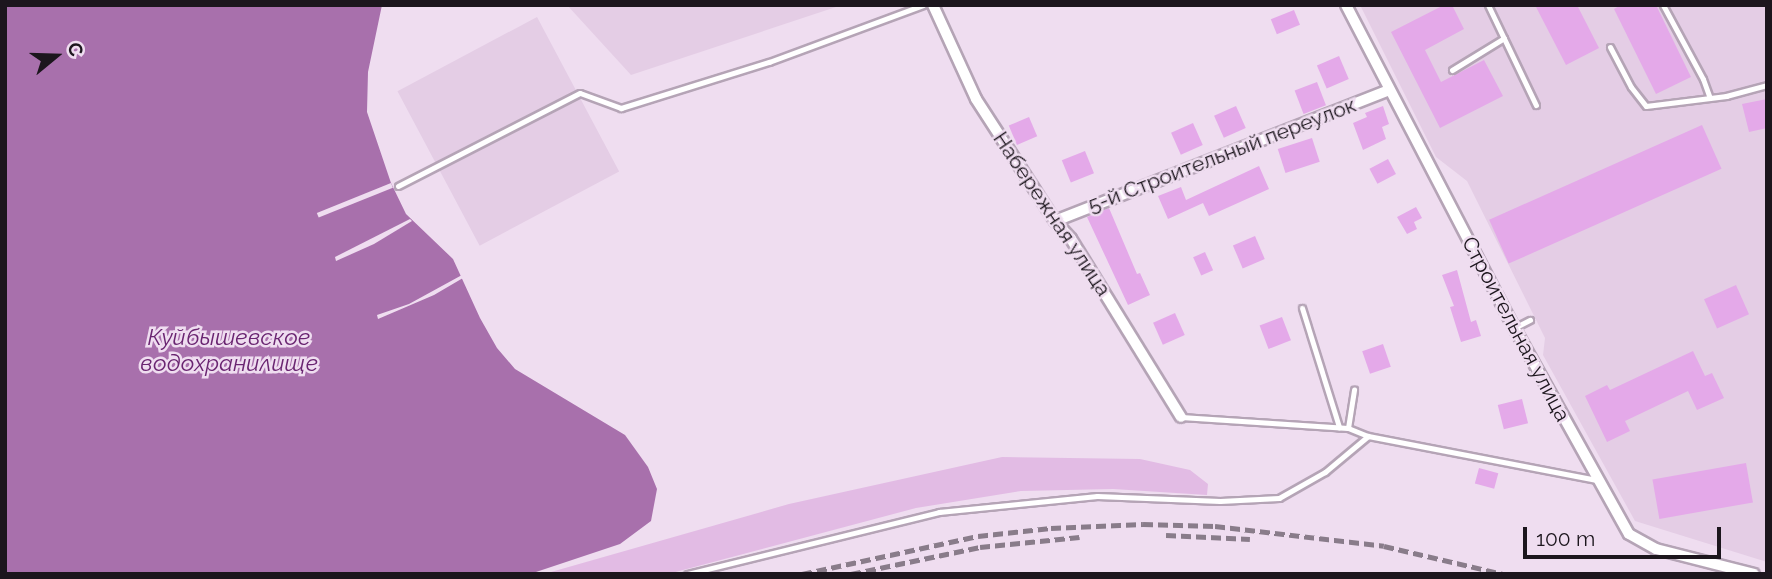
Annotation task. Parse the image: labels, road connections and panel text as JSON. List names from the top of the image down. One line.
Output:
{"streets":{"street":["5-й Строительный переулок","Набережная улица","Строительная улица"]},"crossings":[["5-й Строительный переулок","Набережная улица"],["5-й Строительный переулок","Строительная улица"]],"water":["Куйбышевское водохранилище"],"scale_bar":"100 m","north":"right"}
